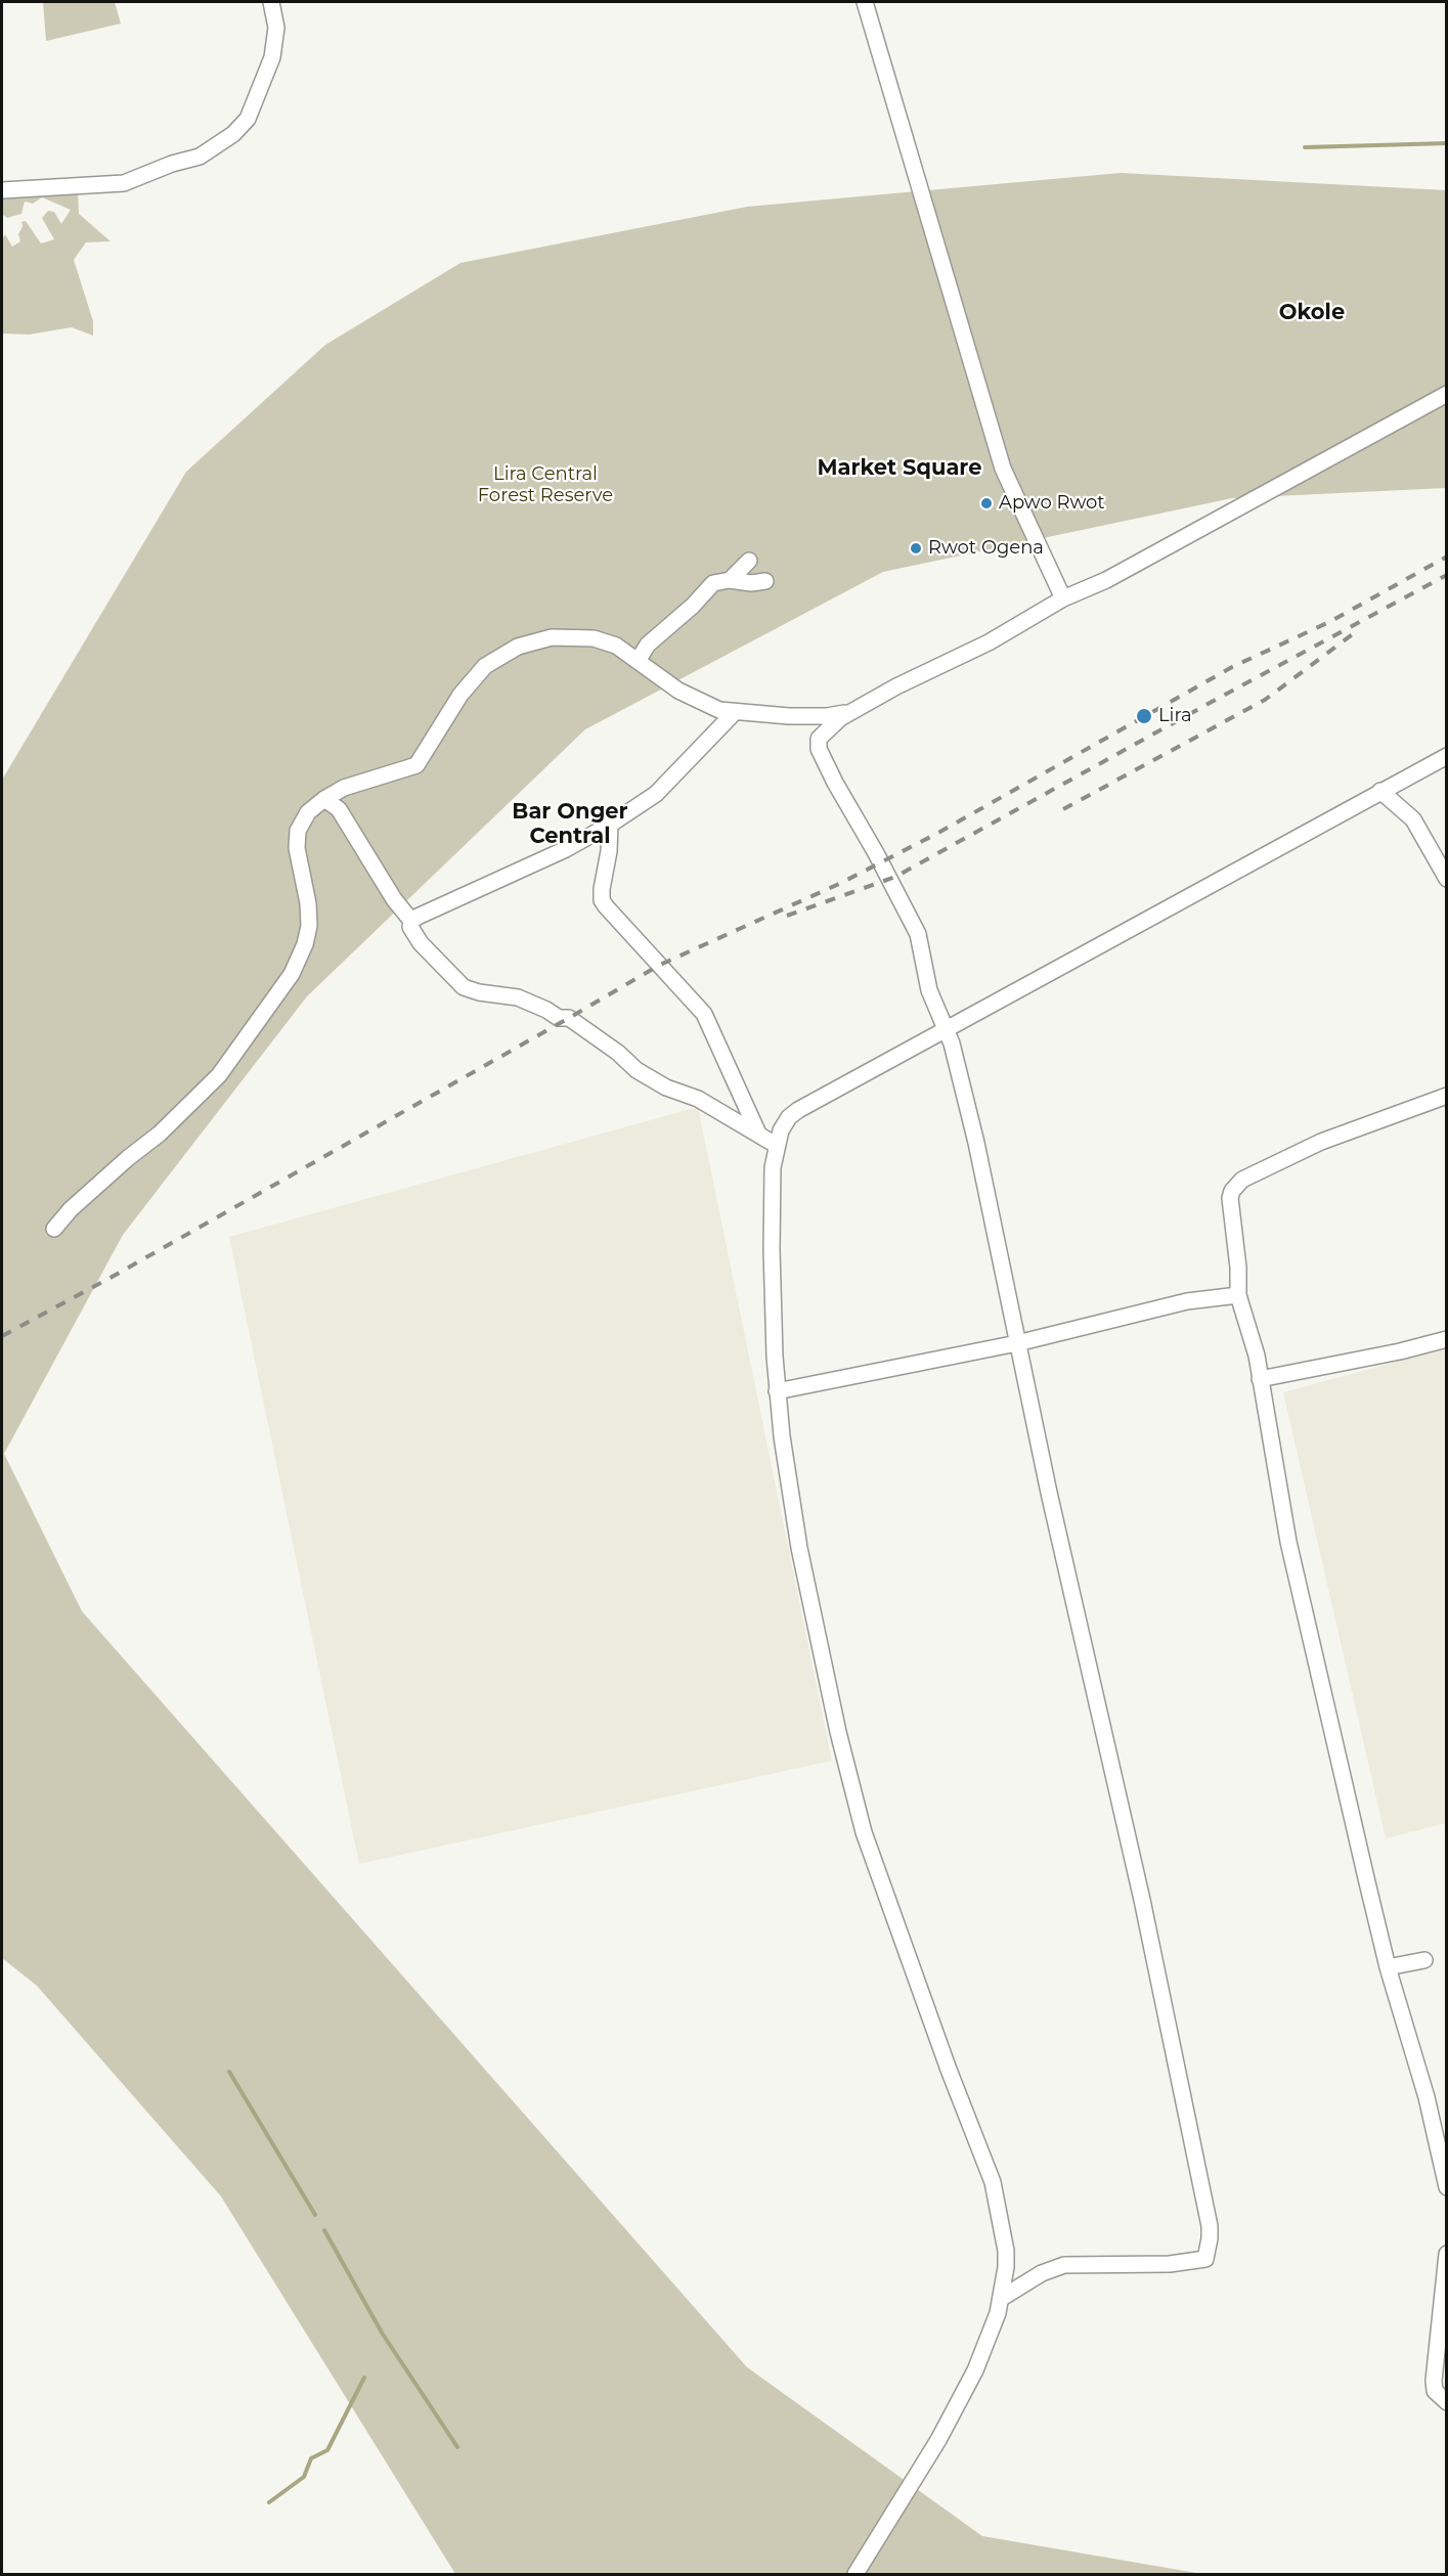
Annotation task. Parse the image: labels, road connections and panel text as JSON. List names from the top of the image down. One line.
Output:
{"districts":["Okole","Market Square","Bar Onger Central"],"parks":["Lira Central Forest Reserve"],"places":["Apwo Rwot","Rwot Ogena","Lira"]}
